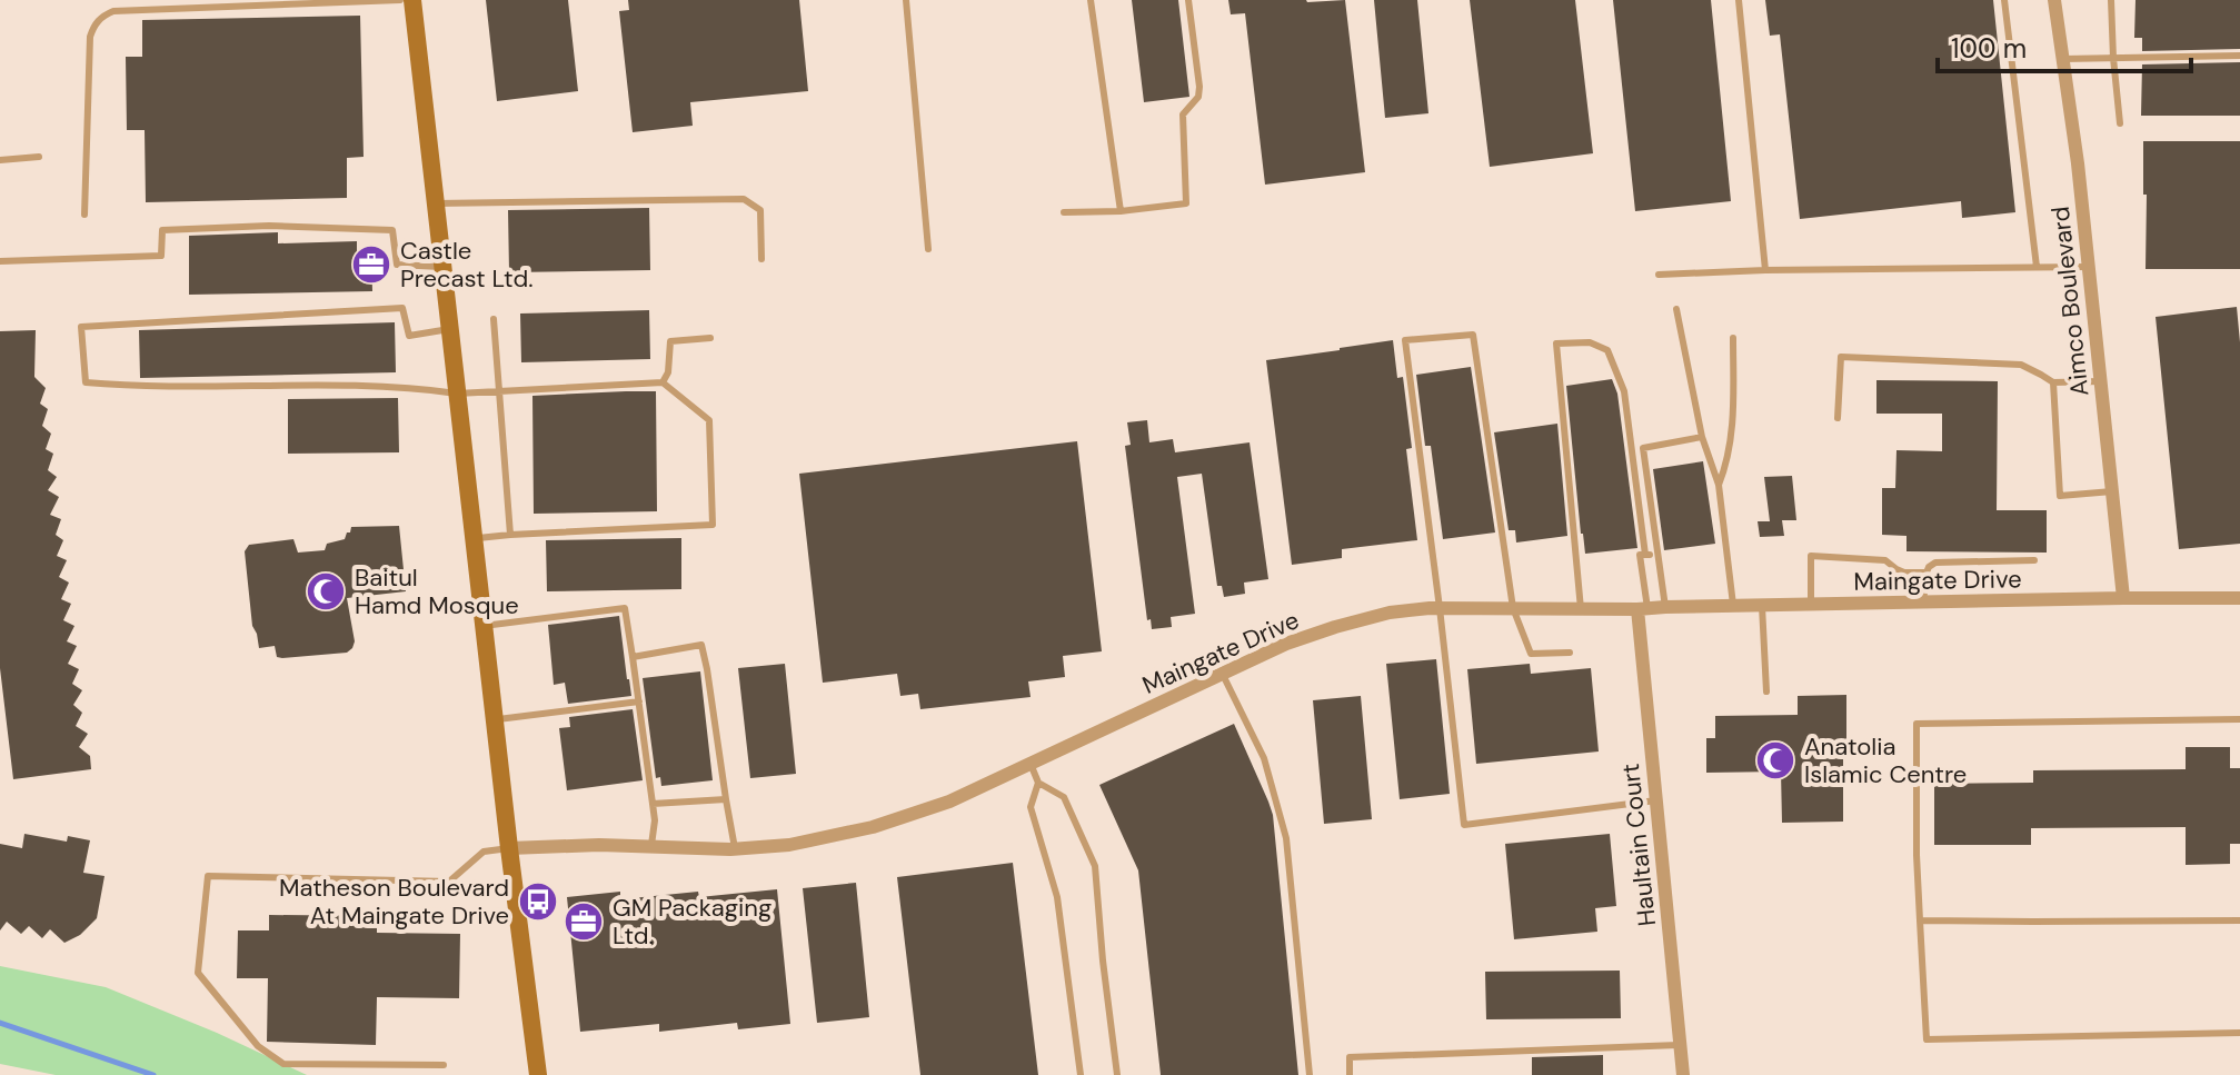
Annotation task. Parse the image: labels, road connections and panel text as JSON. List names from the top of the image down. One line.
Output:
{"streets":{"street":["Aimco Boulevard","Maingate Drive","Haultain Court"]},"crossings":[["Aimco Boulevard","Maingate Drive"],["Maingate Drive","Haultain Court"]],"places":{"office":["Castle Precast Ltd.","GM Packaging Ltd."],"mosque":["Baitul Hamd Mosque","Anatolia Islamic Centre"],"bus stop":["Matheson Boulevard At Maingate Drive"]},"scale_bar":"100 m"}
